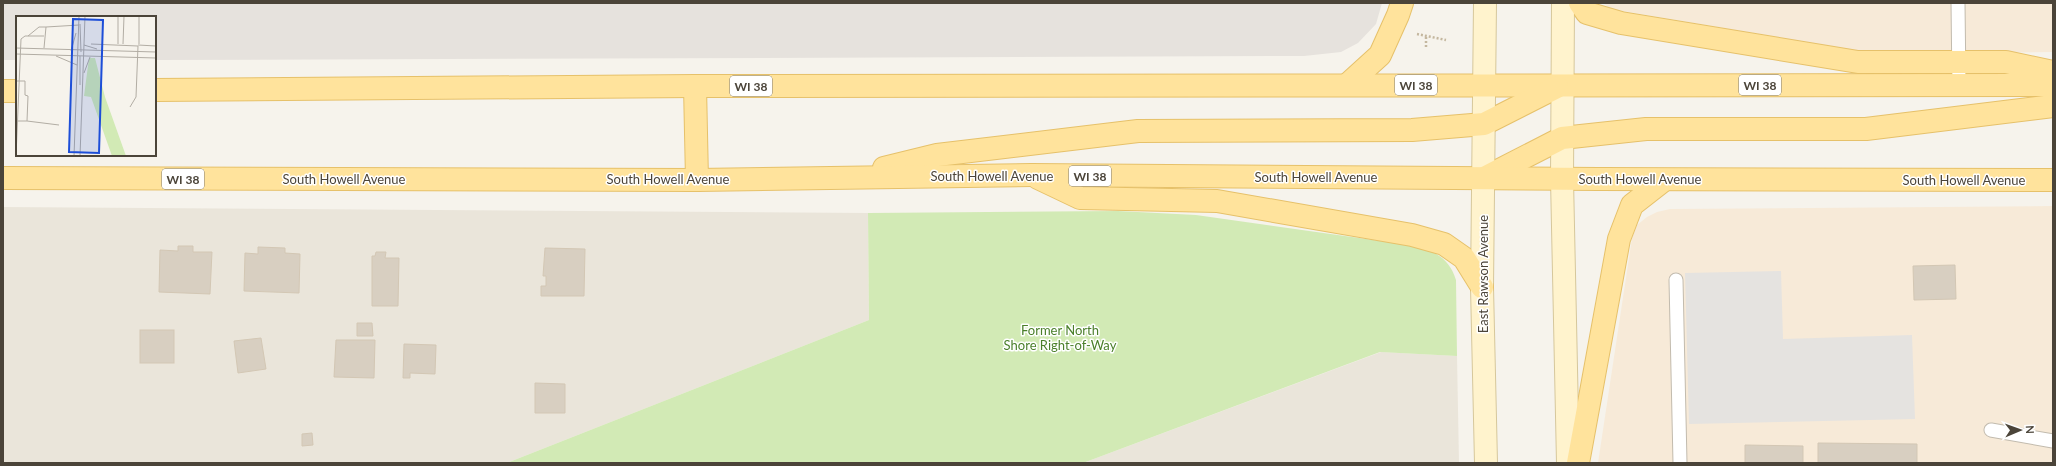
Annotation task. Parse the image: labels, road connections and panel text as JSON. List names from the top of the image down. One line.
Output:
{"streets":{"main road":["WI 38","South Howell Avenue","East Rawson Avenue"]},"crossings":[["WI 38","East Rawson Avenue"],["South Howell Avenue","East Rawson Avenue"]],"parks":["Former North Shore Right-of-Way"],"north":"right"}
